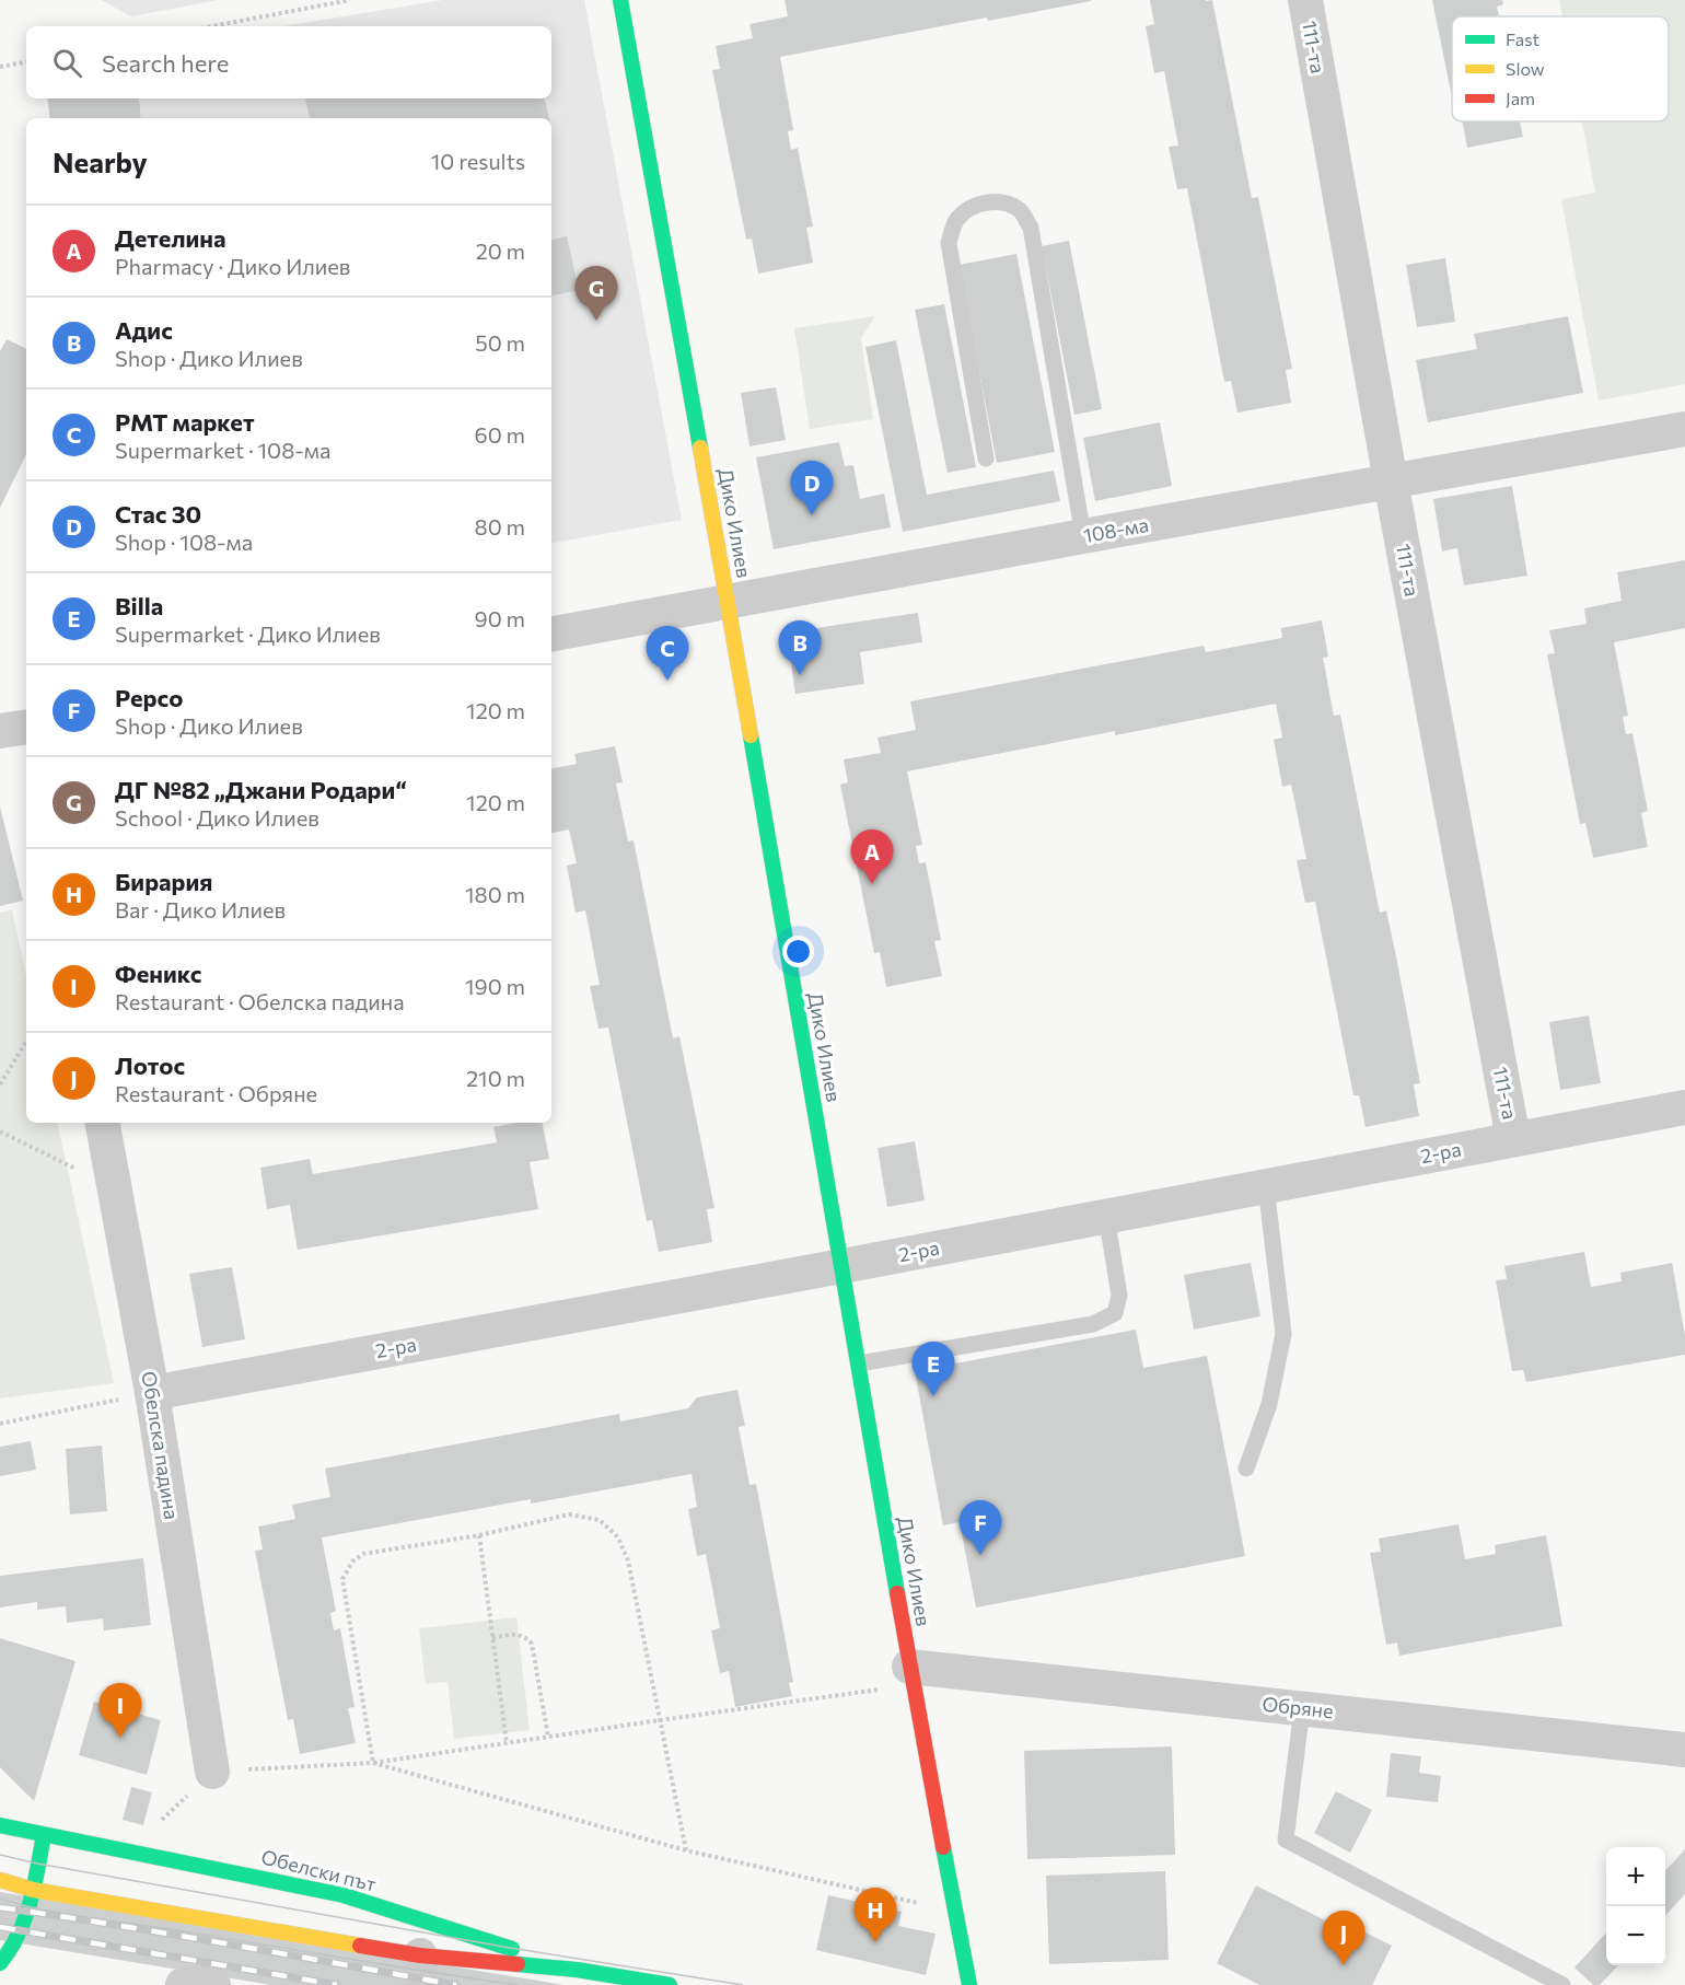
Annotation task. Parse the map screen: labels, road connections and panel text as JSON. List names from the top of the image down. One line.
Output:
{"streets":{"street":["111-та","Дико Илиев","108-ма","2-ра","Обелска падина","Обряне","Обелски път"]},"crossings":[["111-та","108-ма"],["111-та","2-ра"],["Дико Илиев","108-ма"],["Дико Илиев","2-ра"],["Дико Илиев","Обряне"],["2-ра","Обелска падина"]],"legend":["Fast","Slow","Jam"],"page":{"search":"Search here","heading":["Nearby","10 results"],"list":[{"mark":"A","name":"Детелина","note":"Pharmacy · Дико Илиев","value":"20 m"},{"mark":"B","name":"Адис","note":"Shop · Дико Илиев","value":"50 m"},{"mark":"C","name":"РМТ маркет","note":"Supermarket · 108-ма","value":"60 m"},{"mark":"D","name":"Стас 30","note":"Shop · 108-ма","value":"80 m"},{"mark":"E","name":"Billa","note":"Supermarket · Дико Илиев","value":"90 m"},{"mark":"F","name":"Pepco","note":"Shop · Дико Илиев","value":"120 m"},{"mark":"G","name":"ДГ №82 „Джани Родари“","note":"School · Дико Илиев","value":"120 m"},{"mark":"H","name":"Бирария","note":"Bar · Дико Илиев","value":"180 m"},{"mark":"I","name":"Феникс","note":"Restaurant · Обелска падина","value":"190 m"},{"mark":"J","name":"Лотос","note":"Restaurant · Обряне","value":"210 m"}],"pins":["G","D","B","C","A","E","F","I","H","J"],"map_buttons":["+","−"]}}
